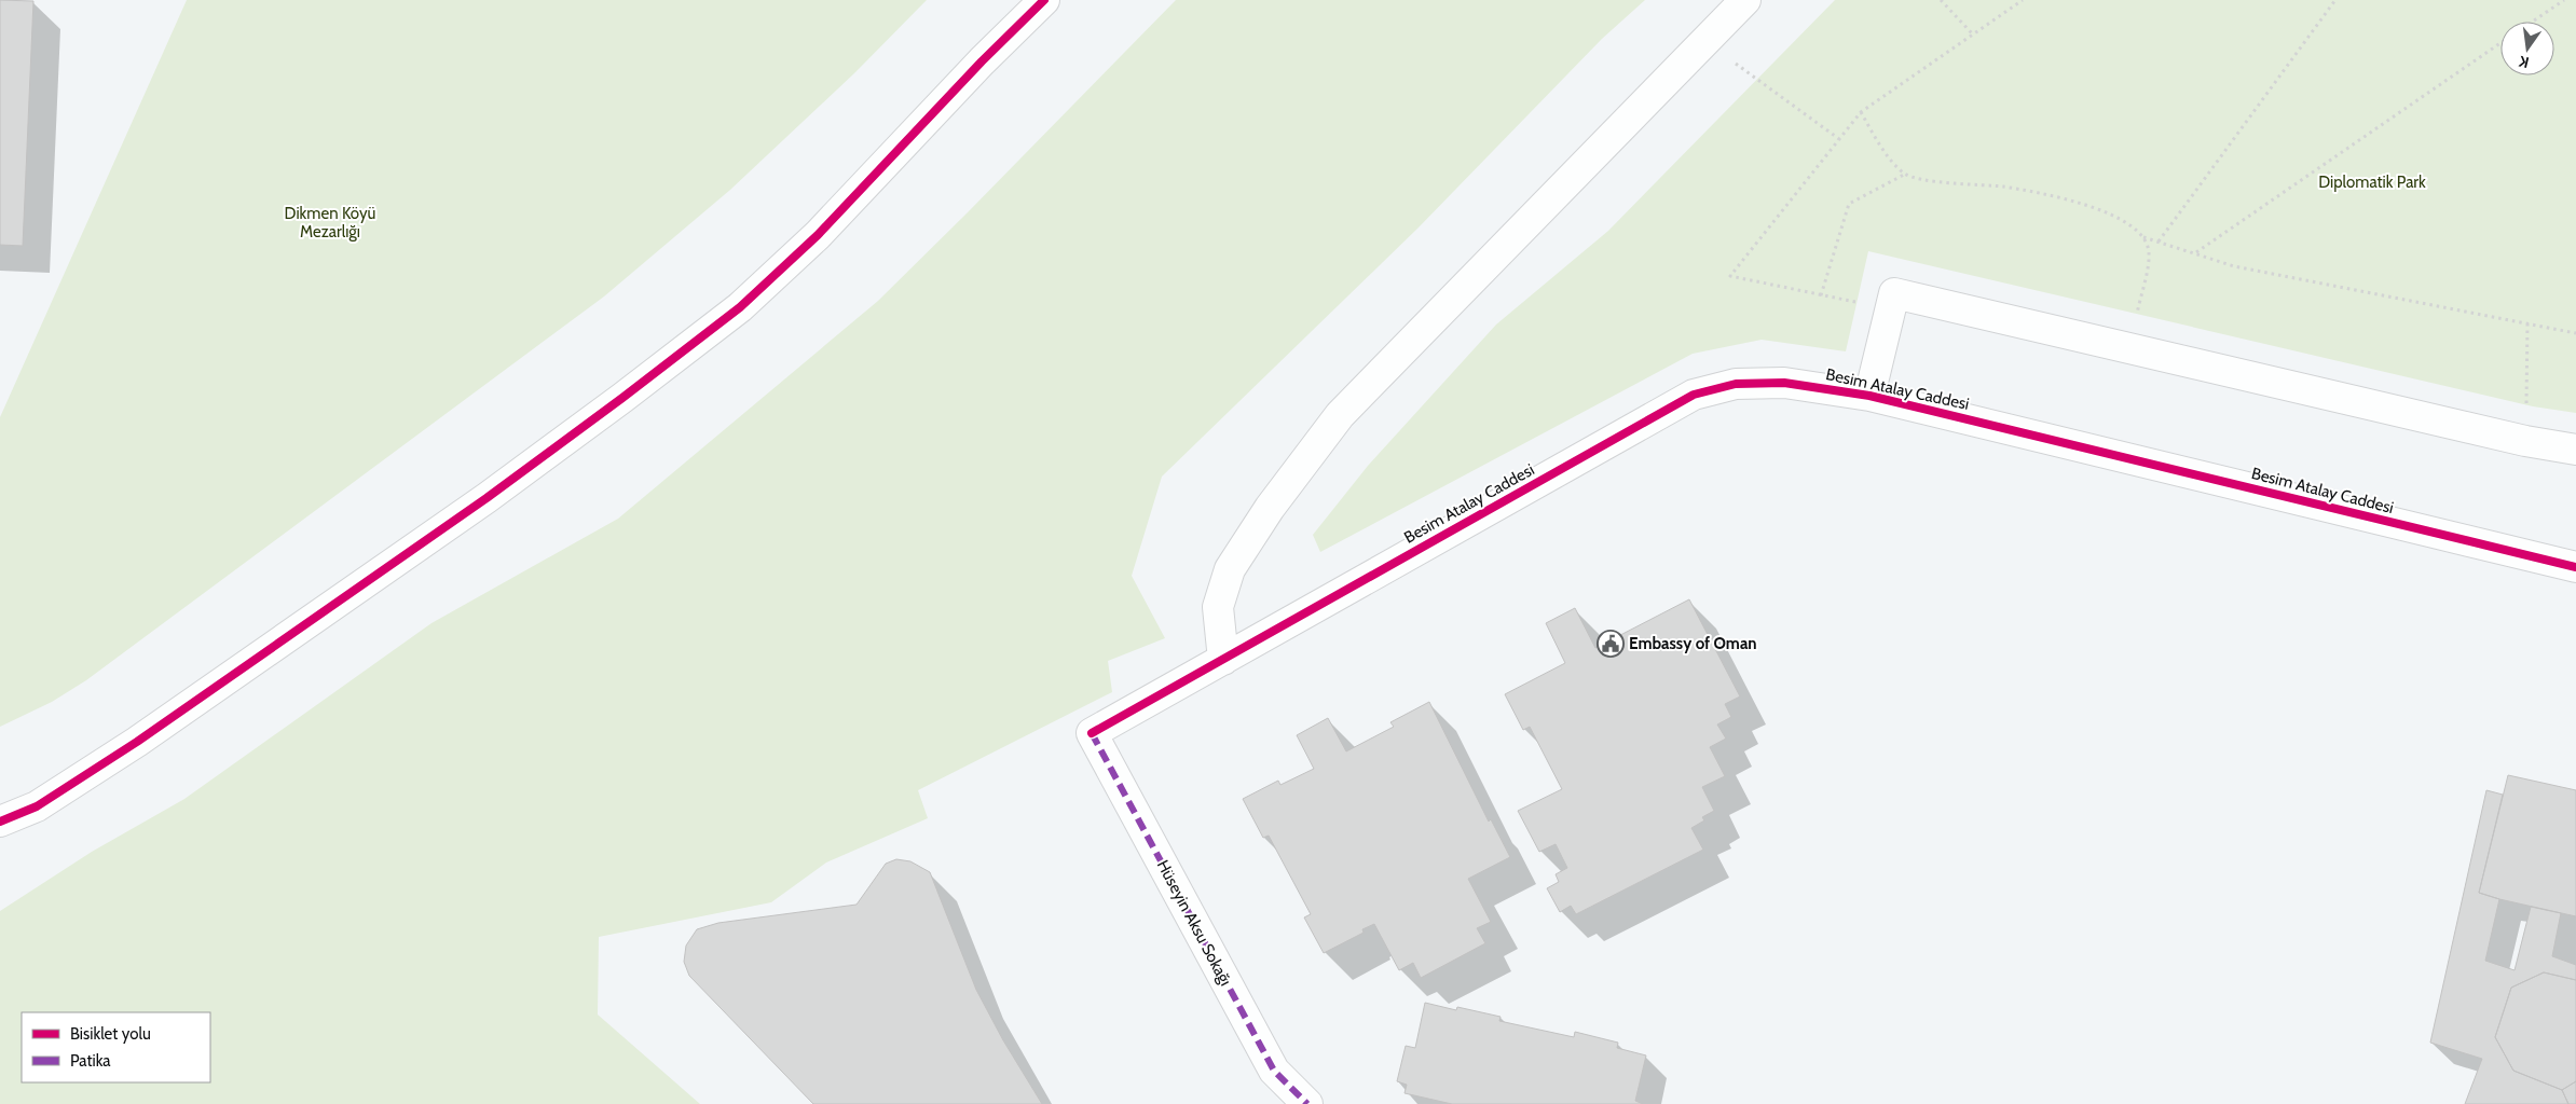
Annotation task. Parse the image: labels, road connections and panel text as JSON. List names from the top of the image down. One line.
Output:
{"streets":{"street":["Besim Atalay Caddesi","Hüseyin Aksu Sokağı"]},"crossings":[["Besim Atalay Caddesi","Hüseyin Aksu Sokağı"]],"parks":["Diplomatik Park","Dikmen Köyü Mezarlığı"],"places":{"public building":["Embassy of Oman"]},"legend":["Bisiklet yolu","Patika"],"north":"bottom"}
